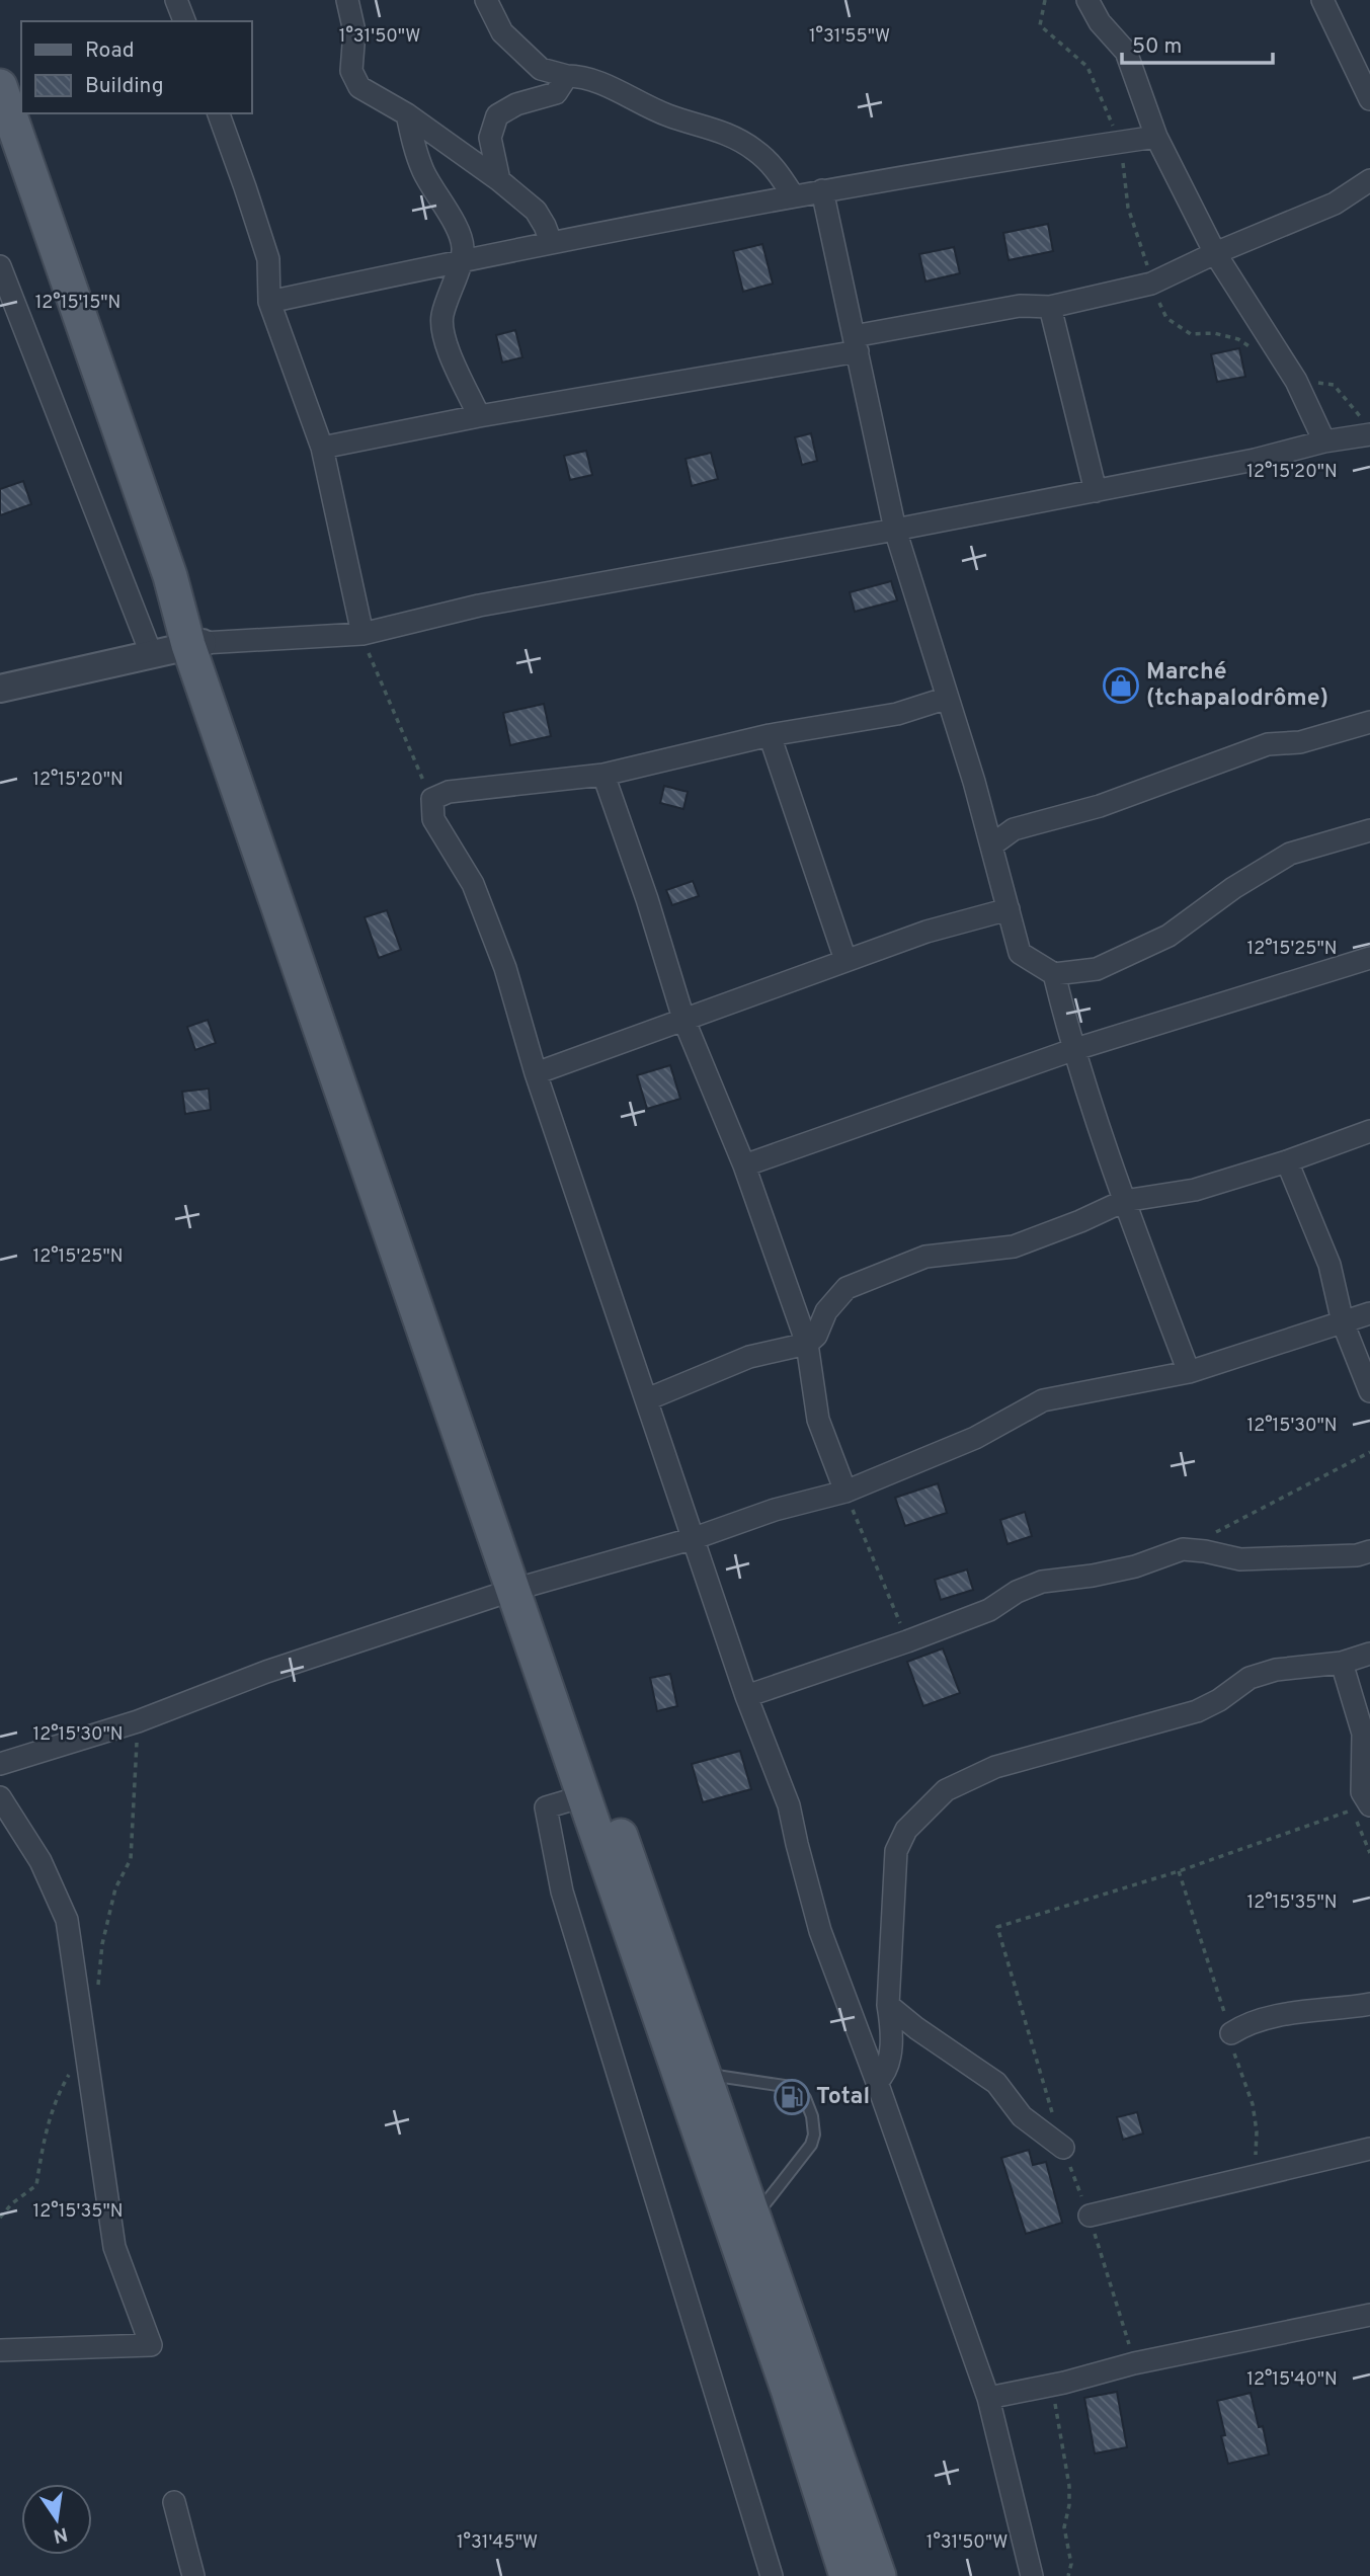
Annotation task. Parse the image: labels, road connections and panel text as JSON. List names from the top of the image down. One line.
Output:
{"places":{"shop":["Marché (tchapalodrôme)"],"fuel station":["Total"]},"legend":["Road","Building"],"scale_bar":"50 m","north":"bottom","coordinates":["1°31'50\"W","1°31'55\"W","12°15'15\"N","12°15'20\"N","12°15'25\"N","12°15'30\"N","12°15'35\"N","12°15'40\"N","1°31'45\"W"]}
